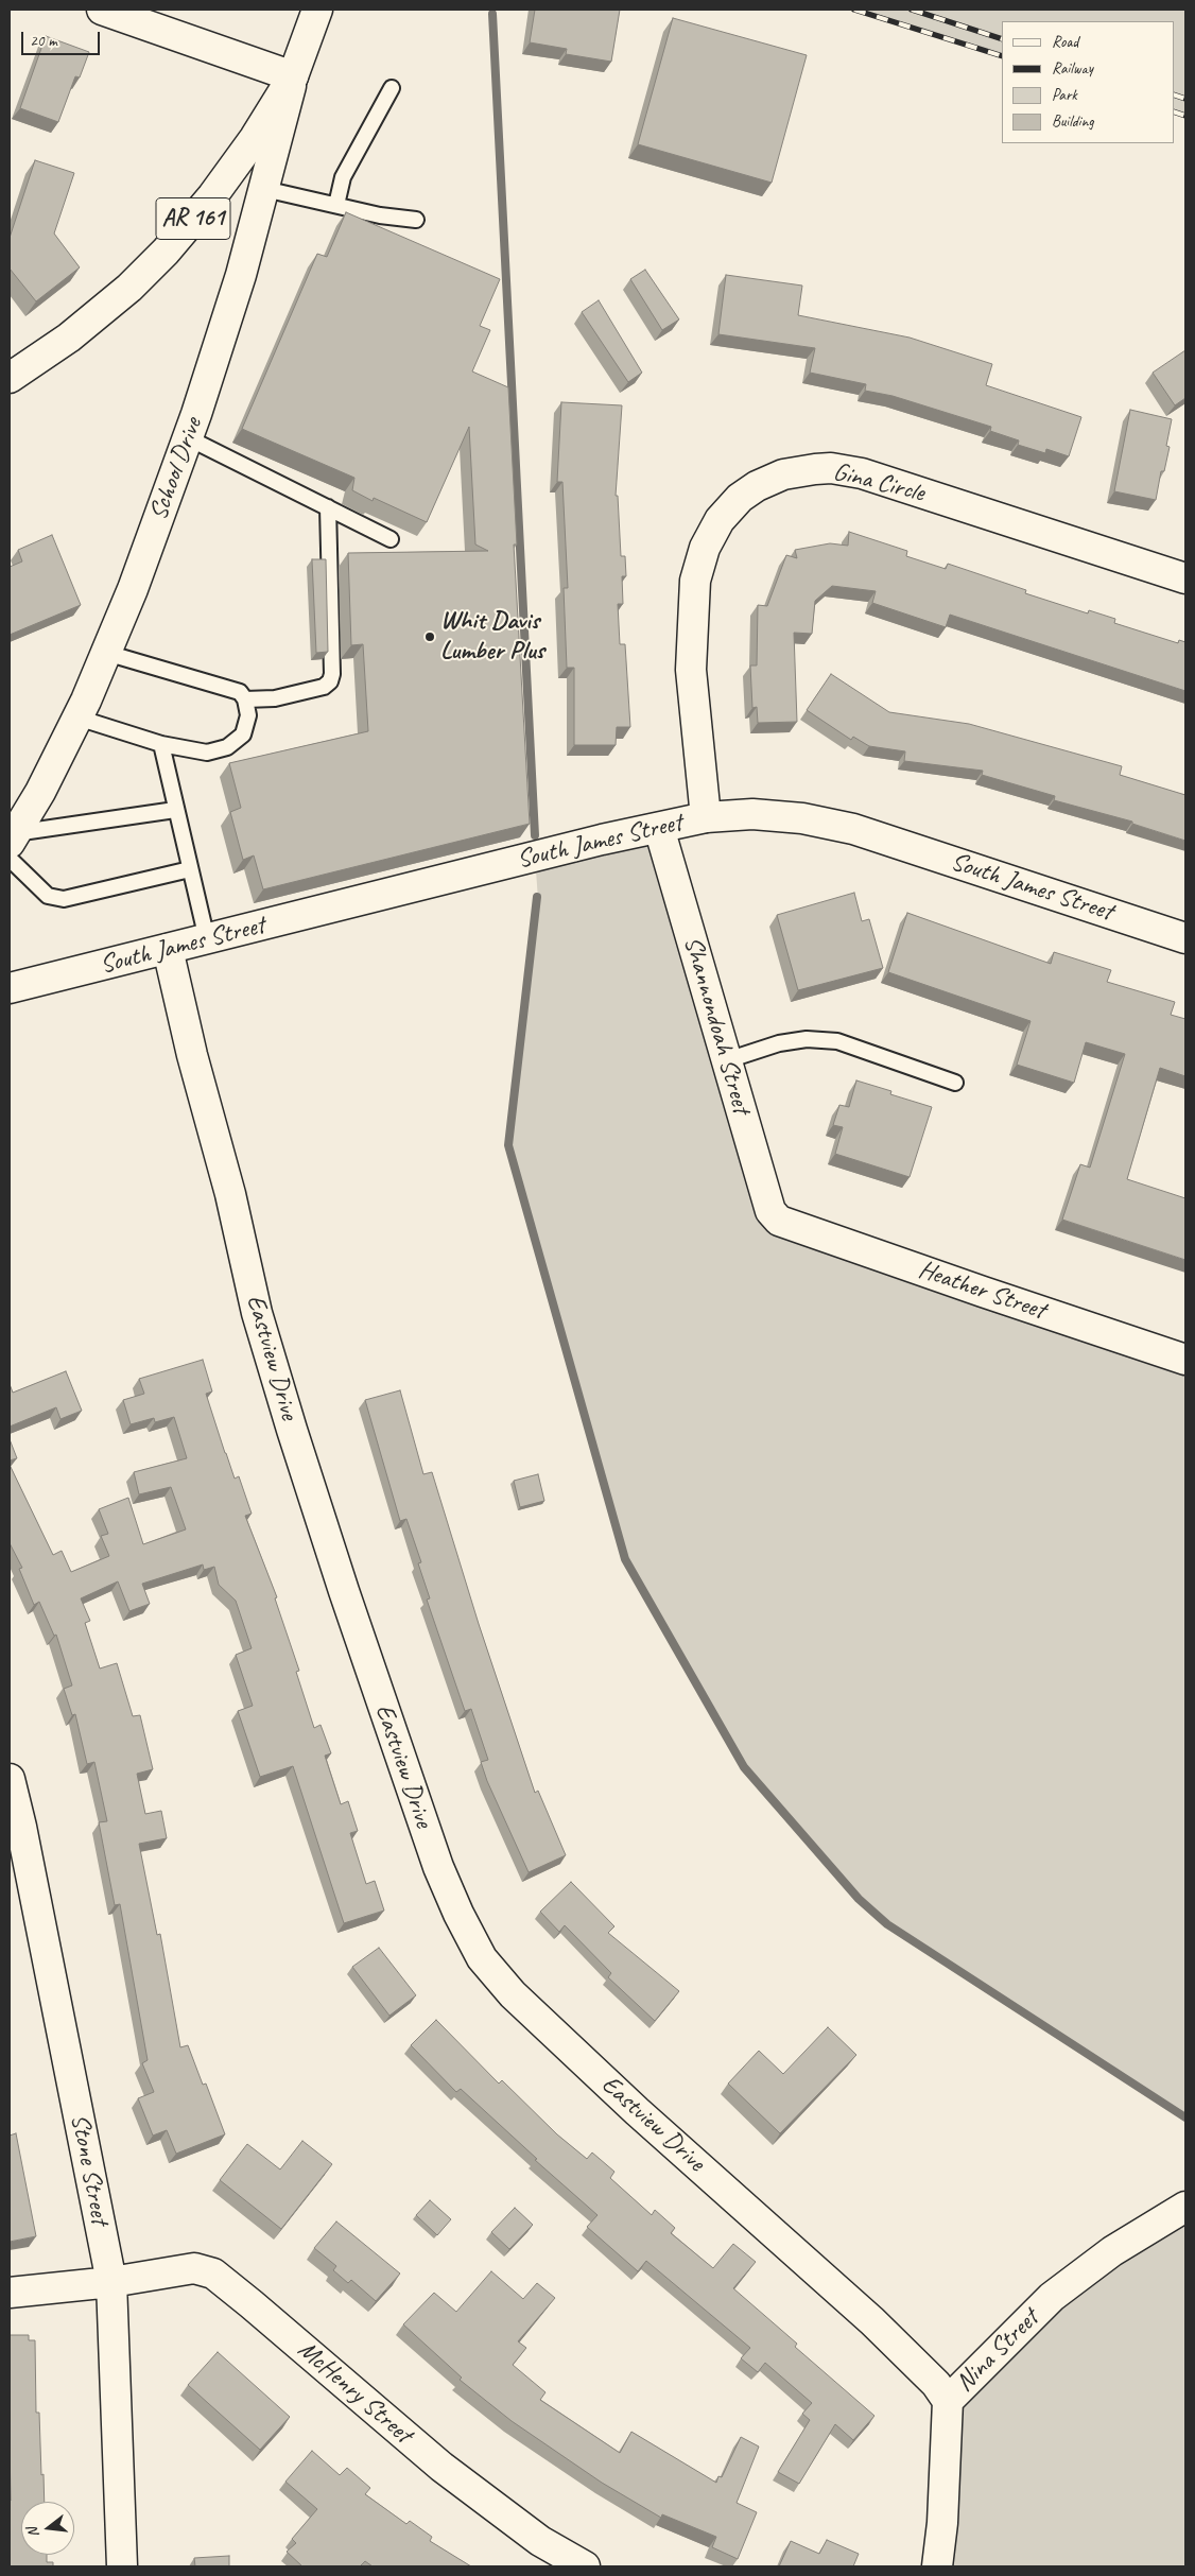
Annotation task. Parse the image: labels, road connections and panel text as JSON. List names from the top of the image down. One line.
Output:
{"streets":{"street":["AR 161","School Drive","Gina Circle","South James Street","Shannondoah Street","Heather Street","Eastview Drive","Stone Street","Nina Street","McHenry Street"]},"crossings":[["AR 161","School Drive"],["Gina Circle","South James Street"],["South James Street","Shannondoah Street"],["South James Street","Eastview Drive"],["Shannondoah Street","Heather Street"],["Eastview Drive","Nina Street"],["Stone Street","McHenry Street"]],"places":["Whit Davis Lumber Plus"],"legend":["Road","Railway","Park","Building"],"scale_bar":"20 m","north":"left"}
